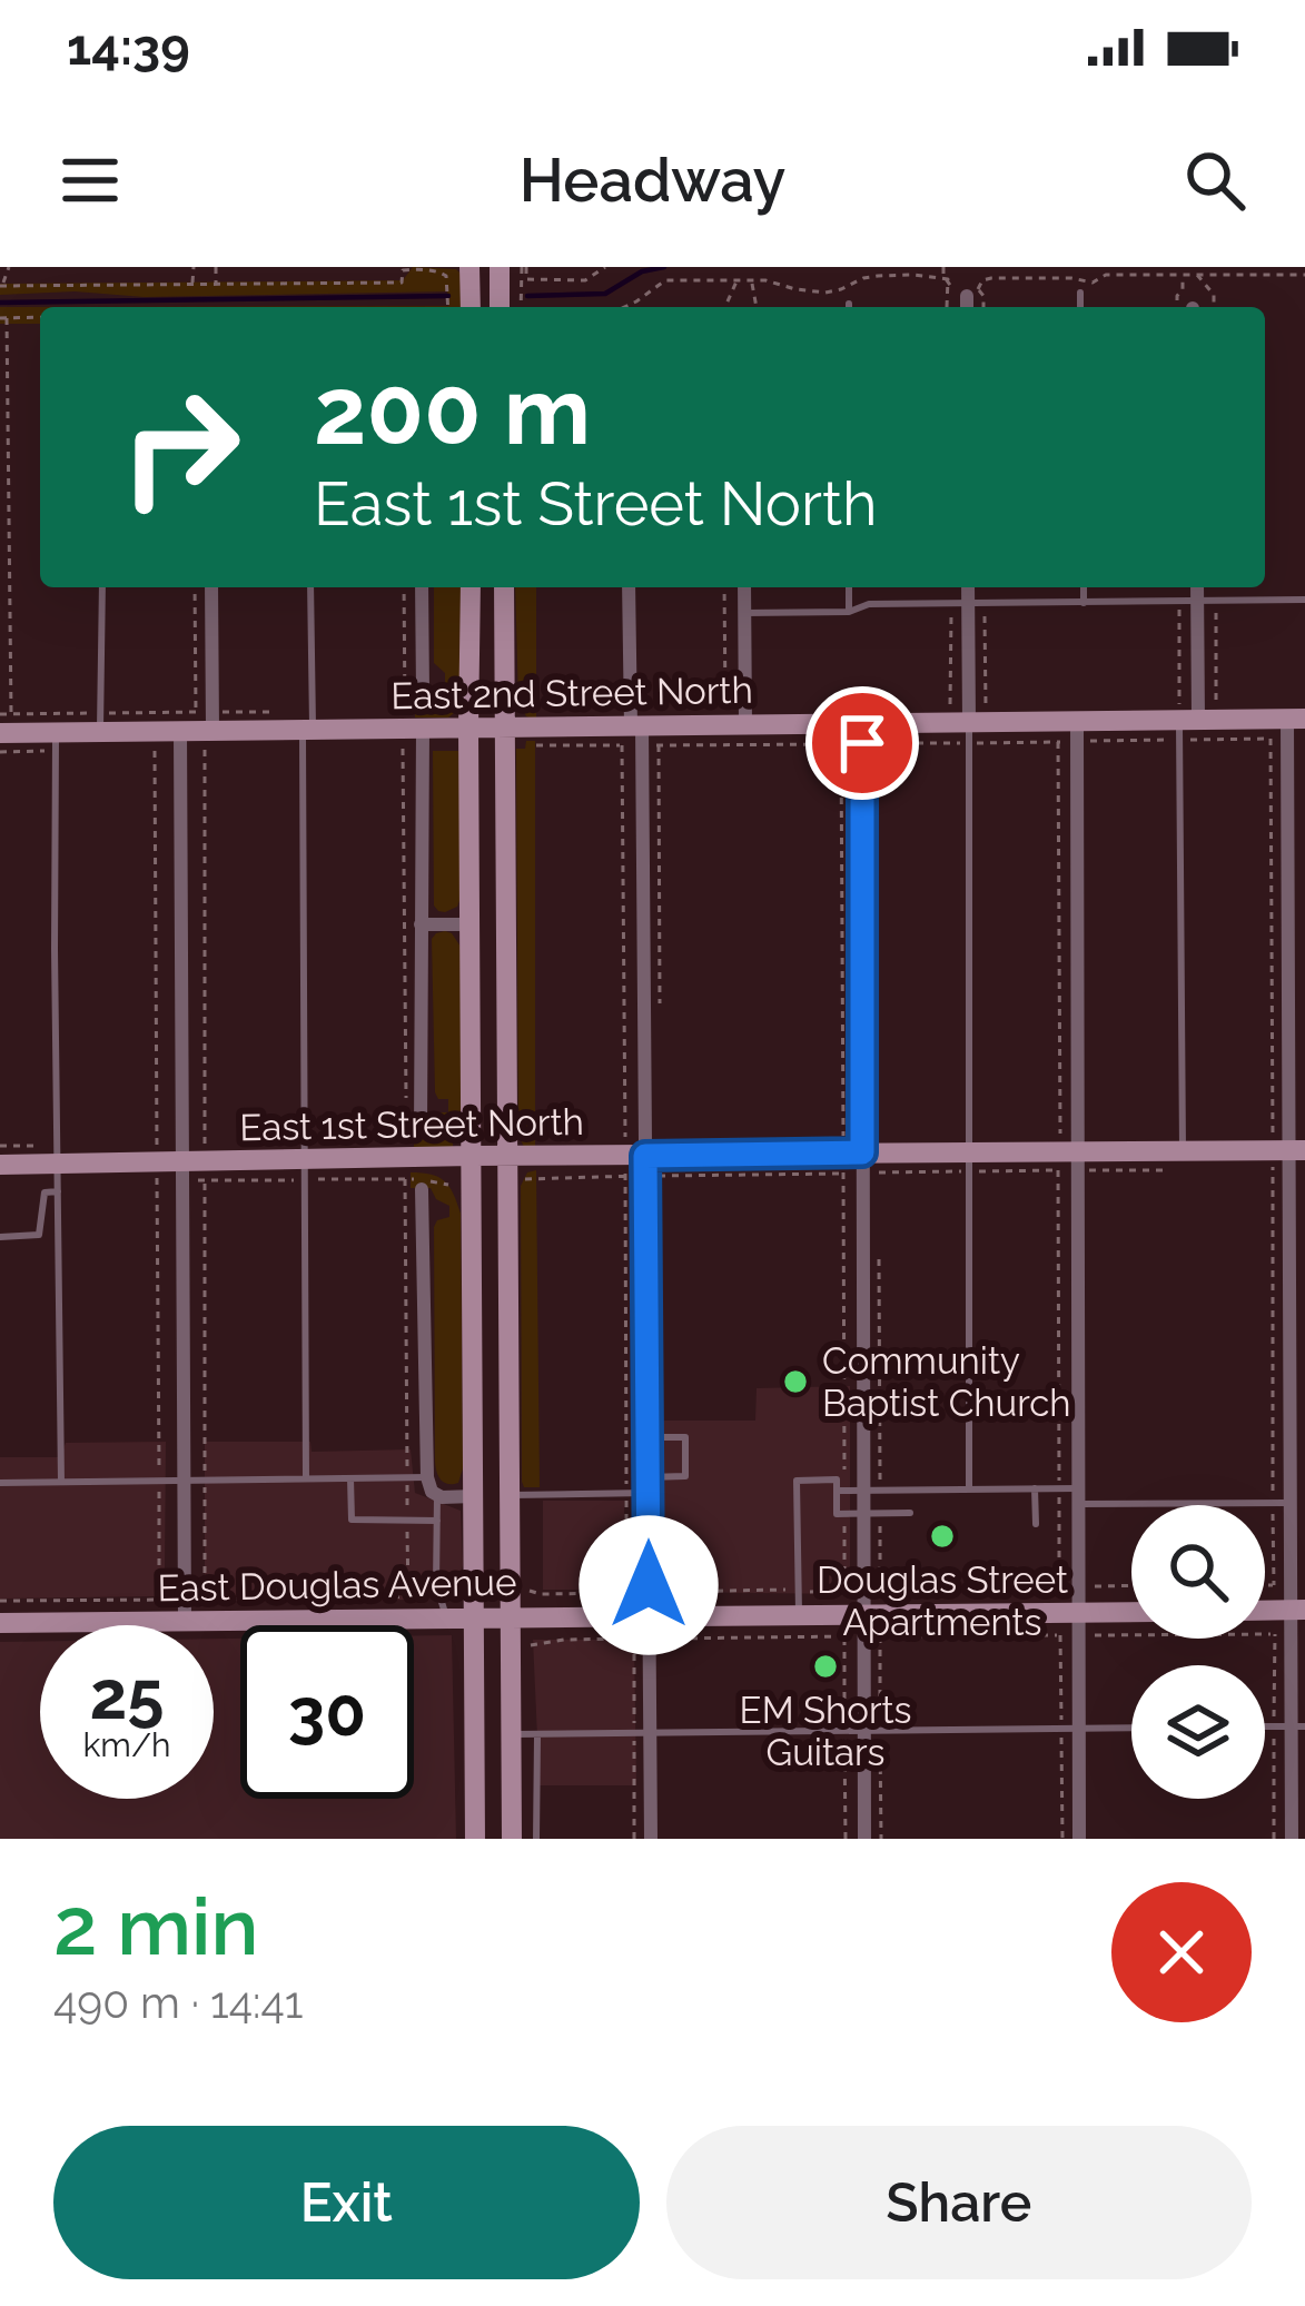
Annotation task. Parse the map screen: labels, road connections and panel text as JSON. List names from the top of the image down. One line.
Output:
{"streets":{"street":["East 2nd Street North","East 1st Street North","East Douglas Avenue"]},"places":["Community Baptist Church","Douglas Street Apartments","EM Shorts Guitars"],"page":{"status":"14:39","header":"Headway","turn":["200 m","East 1st Street North"],"speed":"25 km/h","limit":"30","heading":["2 min","490 m · 14:41"],"buttons":["Exit","Share"]}}
